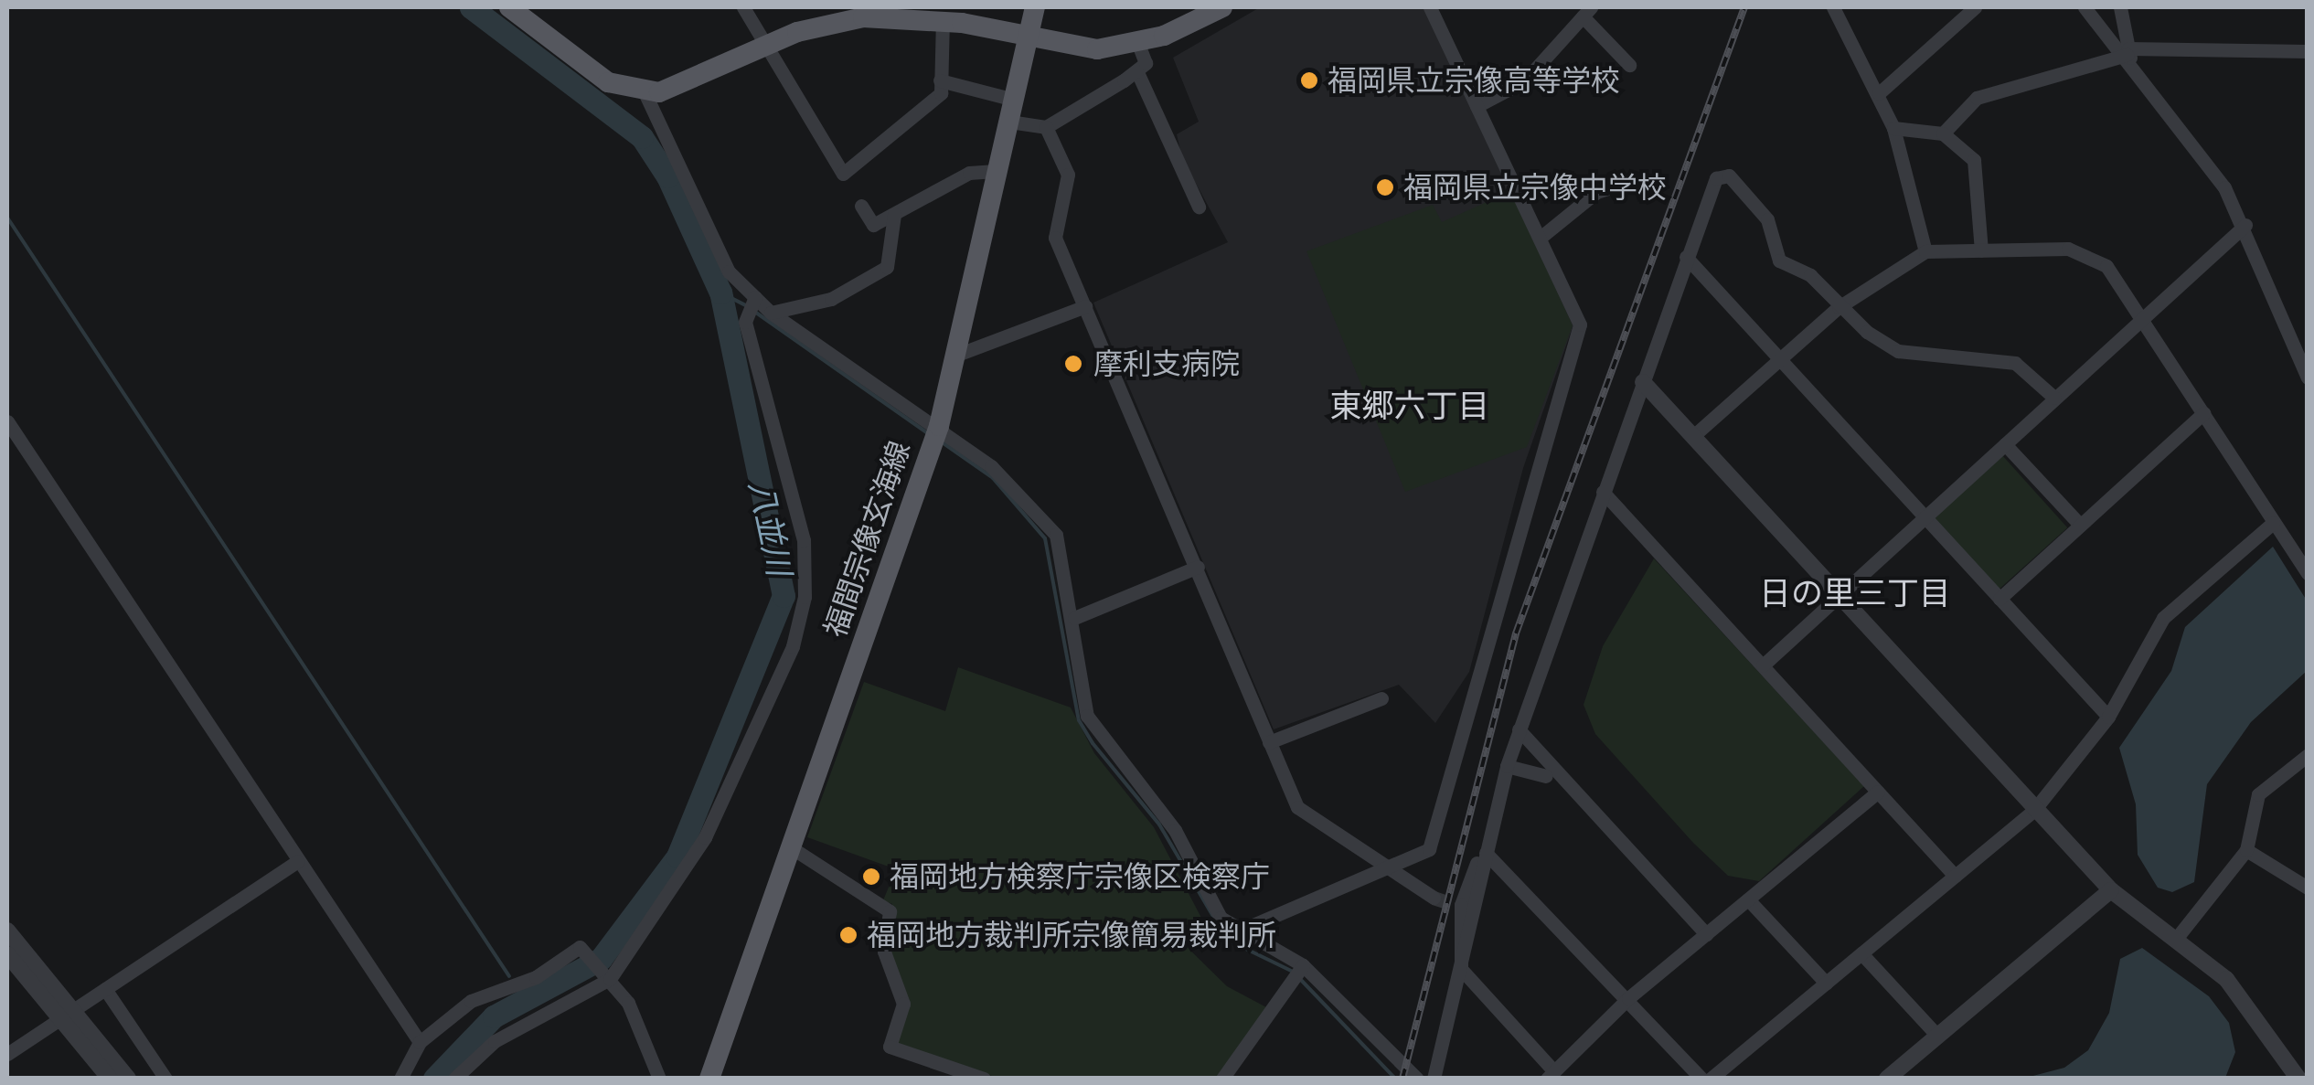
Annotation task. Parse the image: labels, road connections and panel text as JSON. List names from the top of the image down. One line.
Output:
{"streets":{"main road":["福間宗像玄海線"]},"districts":["東郷六丁目","日の里三丁目"],"water":["八並川"],"places":["福岡県立宗像高等学校","福岡県立宗像中学校","摩利支病院","福岡地方検察庁宗像区検察庁","福岡地方裁判所宗像簡易裁判所"]}
